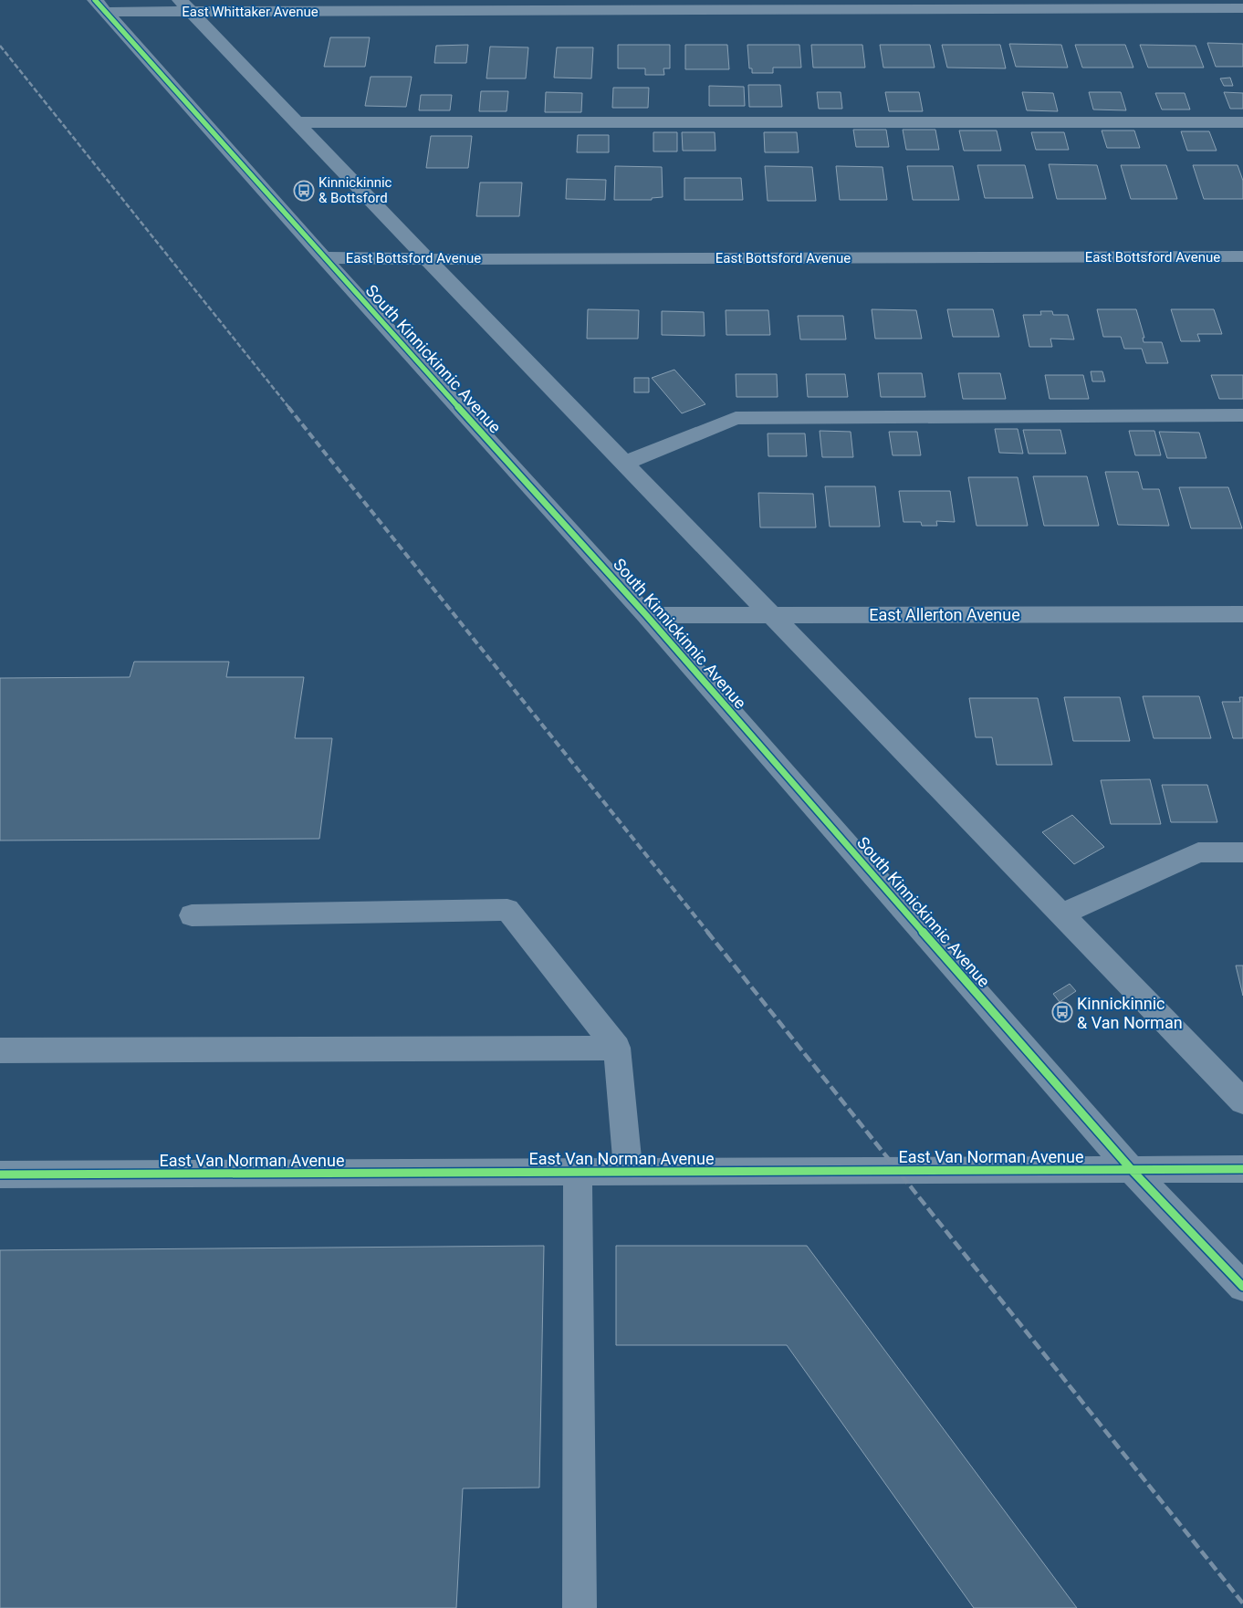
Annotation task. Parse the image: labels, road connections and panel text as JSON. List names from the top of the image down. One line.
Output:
{"streets":{"street":["East Whittaker Avenue","East Bottsford Avenue","South Kinnickinnic Avenue","East Allerton Avenue","East Van Norman Avenue"]},"crossings":[["East Whittaker Avenue","South Kinnickinnic Avenue"],["East Bottsford Avenue","South Kinnickinnic Avenue"],["South Kinnickinnic Avenue","East Allerton Avenue"],["South Kinnickinnic Avenue","East Van Norman Avenue"]],"places":{"bus stop":["Kinnickinnic & Bottsford","Kinnickinnic & Van Norman"]}}
